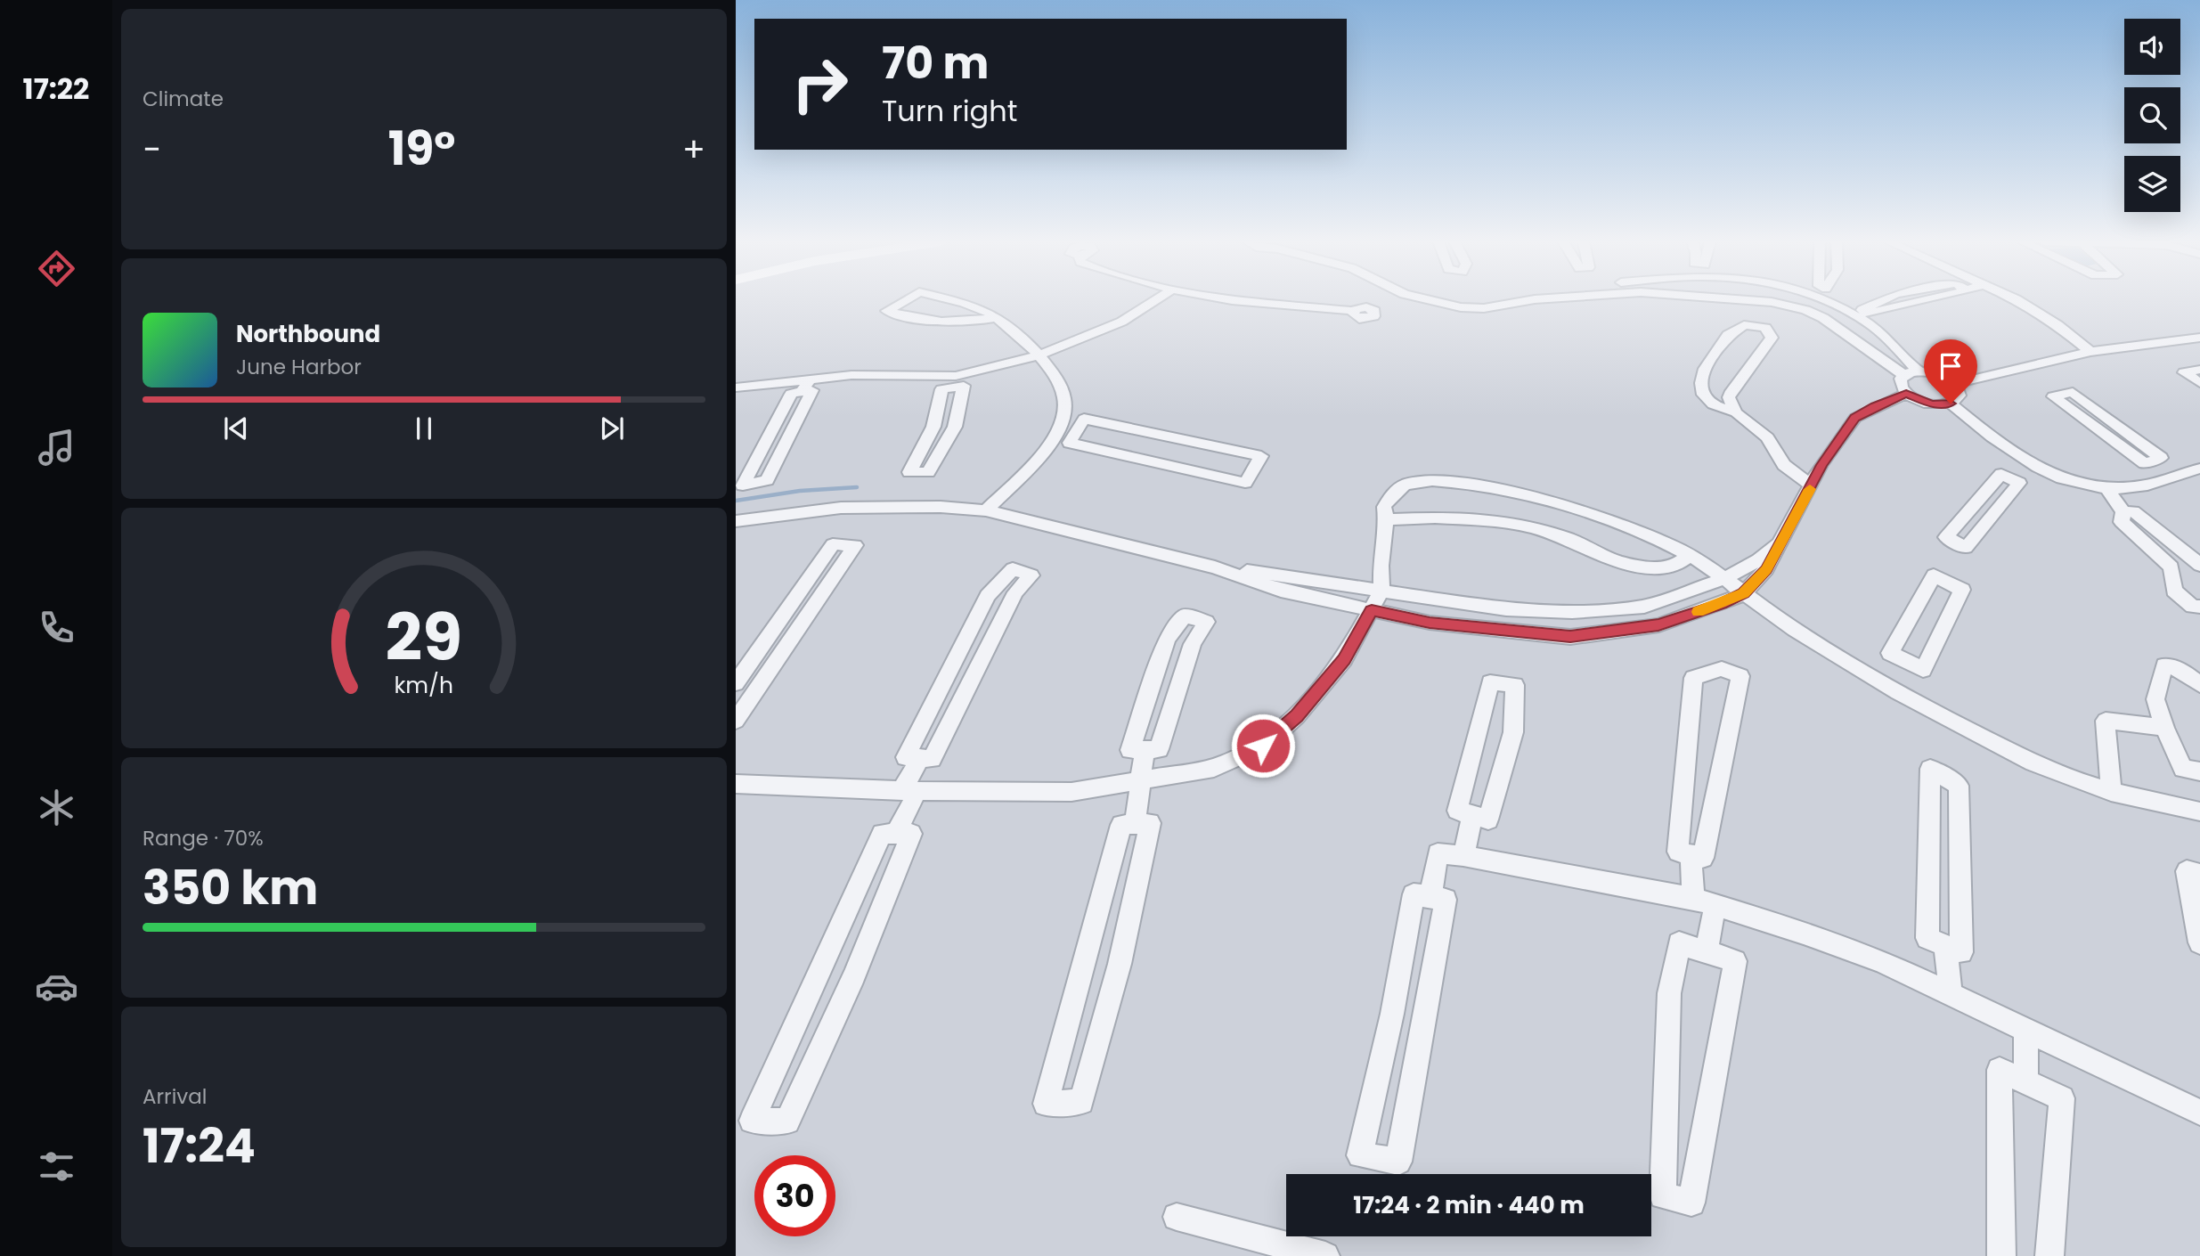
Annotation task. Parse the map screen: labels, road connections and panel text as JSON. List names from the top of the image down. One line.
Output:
{"page":{"tabs":"17:22","tile":["Climate",["Range · 70%","350 km"],["Arrival","17:24"]],"turn":["70 m","Turn right"],"heat":["−","19°","+"],"song":["Northbound","June Harbor"],"limit":"30","trip":"17:24 · 2 min · 440 m","gauge":["29","km/h"]}}
